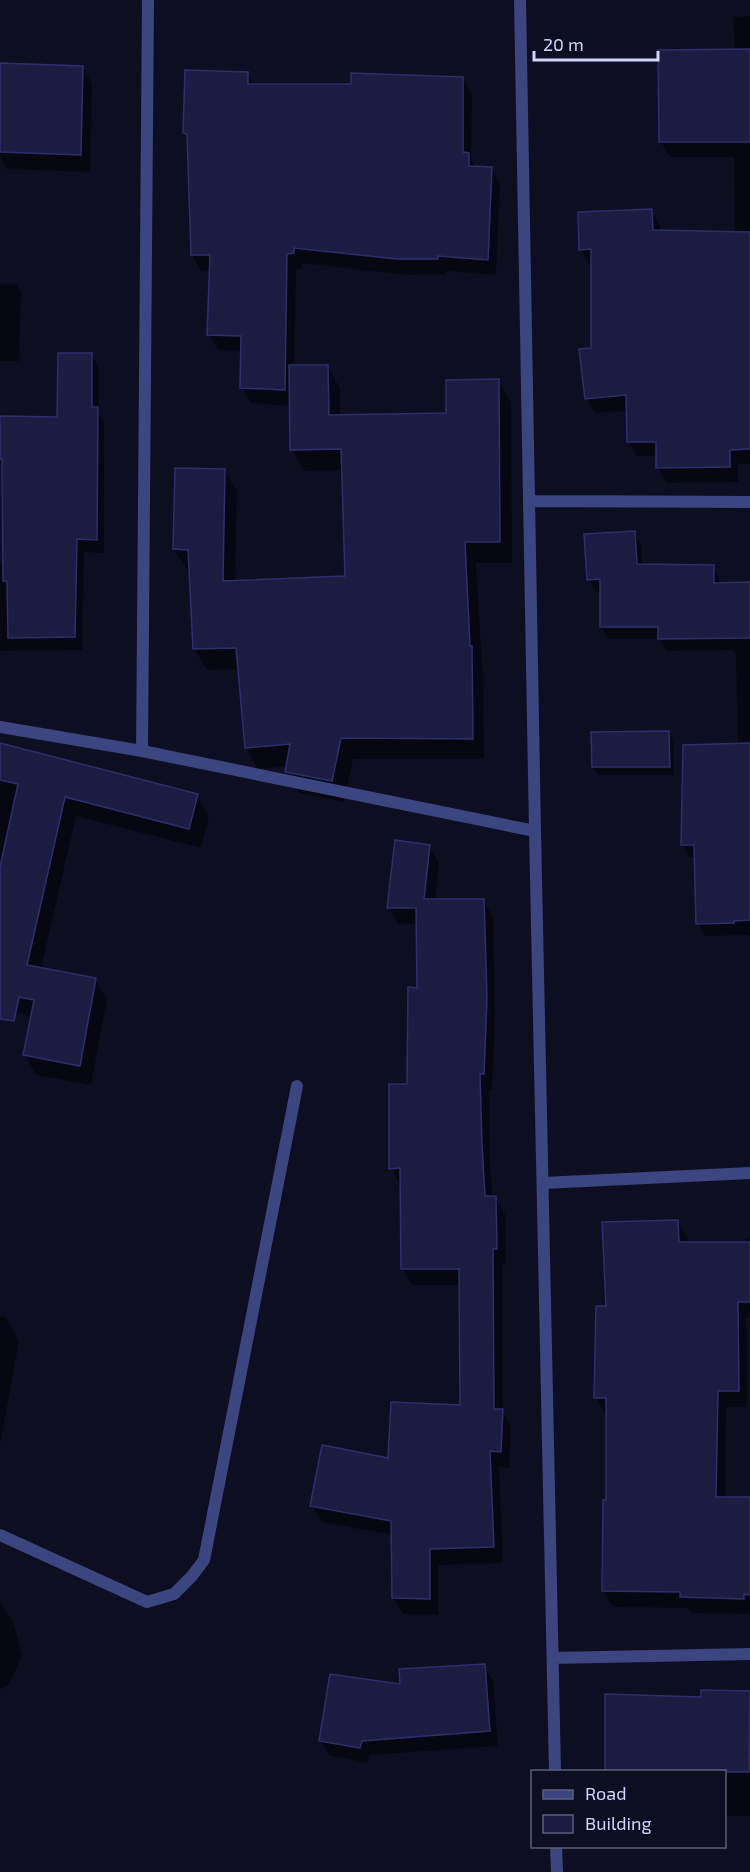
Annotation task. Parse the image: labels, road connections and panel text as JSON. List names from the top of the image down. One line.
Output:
{"legend":["Road","Building"],"scale_bar":"20 m"}
